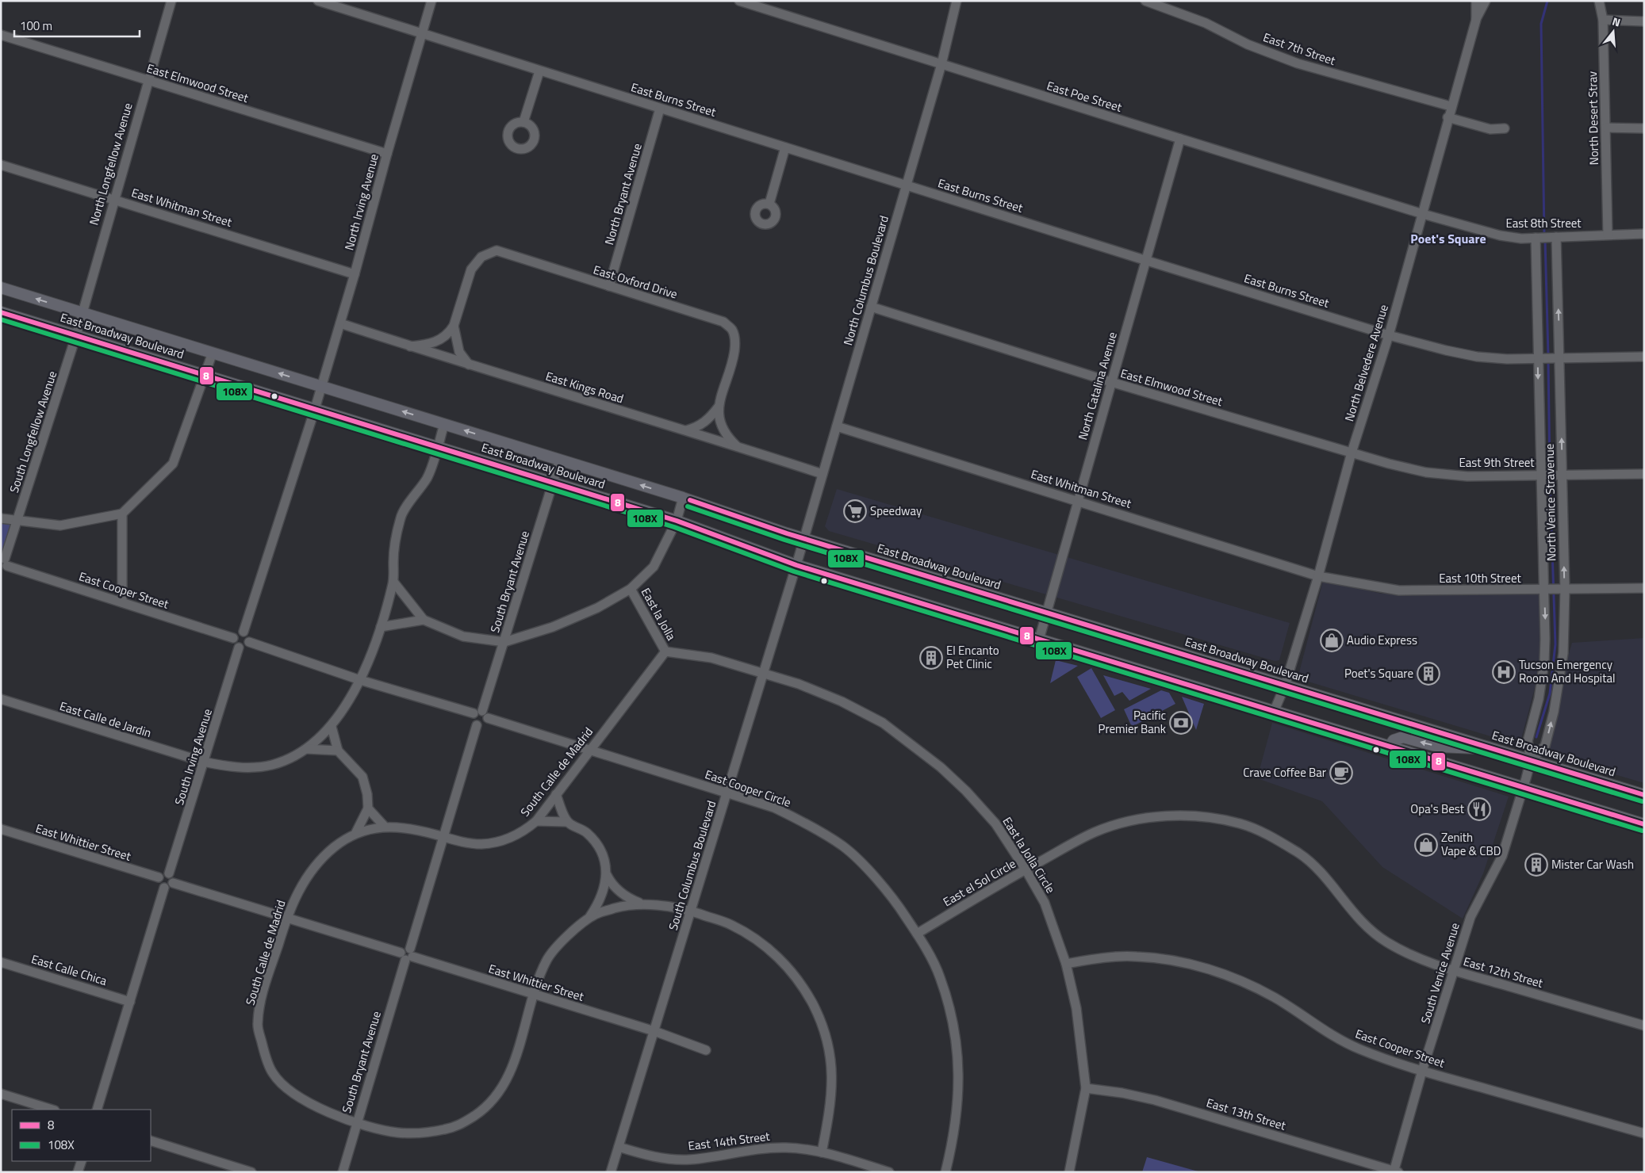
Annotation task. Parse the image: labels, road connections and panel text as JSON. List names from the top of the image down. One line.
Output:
{"streets":{"main road":["East Broadway Boulevard"],"street":["East 7th Street","East Elmwood Street","East Poe Street","East Burns Street","North Desert Strav","North Longfellow Avenue","North Bryant Avenue","North Irving Avenue","East Whitman Street","East 8th Street","North Columbus Boulevard","East Oxford Drive","North Belvedere Avenue","North Catalina Avenue","East Kings Road","South Longfellow Avenue","East 9th Street","North Venice Stravenue","East 10th Street","South Bryant Avenue","East Cooper Street","East la Jolla","East Calle de Jardin","South Irving Avenue","South Calle de Madrid","East Cooper Circle","East Whittier Street","East la Jolla Circle","South Columbus Boulevard","East el Sol Circle","East Calle Chica","East 12th Street","South Venice Avenue","East 13th Street","East 14th Street"]},"crossings":[["East 7th Street","North Belvedere Avenue"],["East Elmwood Street","North Longfellow Avenue"],["East Elmwood Street","North Irving Avenue"],["East Elmwood Street","North Columbus Boulevard"],["East Elmwood Street","North Belvedere Avenue"],["East Elmwood Street","North Catalina Avenue"],["East Elmwood Street","East 9th Street"],["East Poe Street","East 8th Street"],["East Poe Street","North Columbus Boulevard"],["East Poe Street","North Belvedere Avenue"],["East Poe Street","North Catalina Avenue"],["East Burns Street","North Bryant Avenue"],["East Burns Street","North Irving Avenue"],["East Burns Street","North Columbus Boulevard"],["East Burns Street","North Belvedere Avenue"],["East Burns Street","North Catalina Avenue"],["East Burns Street","North Venice Stravenue"],["North Desert Strav","East 8th Street"],["North Longfellow Avenue","East Whitman Street"],["North Longfellow Avenue","East Broadway Boulevard"],["North Longfellow Avenue","South Longfellow Avenue"],["North Bryant Avenue","East Oxford Drive"],["North Irving Avenue","East Whitman Street"],["North Irving Avenue","East Broadway Boulevard"],["North Irving Avenue","East Kings Road"],["East Whitman Street","North Columbus Boulevard"],["East Whitman Street","North Belvedere Avenue"],["East Whitman Street","North Catalina Avenue"],["East Whitman Street","East 10th Street"],["East 8th Street","North Belvedere Avenue"],["East 8th Street","North Venice Stravenue"],["North Columbus Boulevard","East Broadway Boulevard"],["North Columbus Boulevard","East Kings Road"],["North Columbus Boulevard","South Columbus Boulevard"],["East Oxford Drive","East Kings Road"],["East Broadway Boulevard","North Belvedere Avenue"],["East Broadway Boulevard","North Catalina Avenue"],["East Broadway Boulevard","South Longfellow Avenue"],["East Broadway Boulevard","North Venice Stravenue"],["East Broadway Boulevard","South Bryant Avenue"],["East Broadway Boulevard","East Calle de Jardin"],["East Broadway Boulevard","South Columbus Boulevard"],["East Broadway Boulevard","South Venice Avenue"],["North Belvedere Avenue","East 9th Street"],["North Belvedere Avenue","East 10th Street"],["South Longfellow Avenue","East Cooper Street"],["East 9th Street","North Venice Stravenue"],["North Venice Stravenue","East 10th Street"],["North Venice Stravenue","South Venice Avenue"],["South Bryant Avenue","South Calle de Madrid"],["South Bryant Avenue","East Whittier Street"],["East Cooper Street","South Irving Avenue"],["East Cooper Street","East la Jolla Circle"],["East Cooper Street","South Venice Avenue"],["East la Jolla","South Calle de Madrid"],["East la Jolla","East la Jolla Circle"],["East Calle de Jardin","South Irving Avenue"],["South Irving Avenue","East Whittier Street"],["South Calle de Madrid","East Cooper Circle"],["South Calle de Madrid","East Whittier Street"],["South Calle de Madrid","East la Jolla Circle"],["East Cooper Circle","South Columbus Boulevard"],["East Cooper Circle","East el Sol Circle"],["East Whittier Street","South Columbus Boulevard"],["East la Jolla Circle","South Columbus Boulevard"],["East la Jolla Circle","East el Sol Circle"],["East la Jolla Circle","East 13th Street"],["South Columbus Boulevard","East 14th Street"],["East el Sol Circle","East 12th Street"],["East 12th Street","South Venice Avenue"],["South Venice Avenue","East 13th Street"]],"districts":["Poet's Square"],"places":{"supermarket":["Speedway"],"shop":["Audio Express","Zenith Vape & CBD"],"building":["El Encanto Pet Clinic","Poet's Square","Mister Car Wash"],"hospital":["Tucson Emergency Room And Hospital"],"bank":["Pacific Premier Bank"],"cafe":["Crave Coffee Bar"],"restaurant":["Opa's Best"]},"lines":["transit line 8","transit line 108X"],"legend":["8","108X"],"scale_bar":"100 m","north":"top"}
